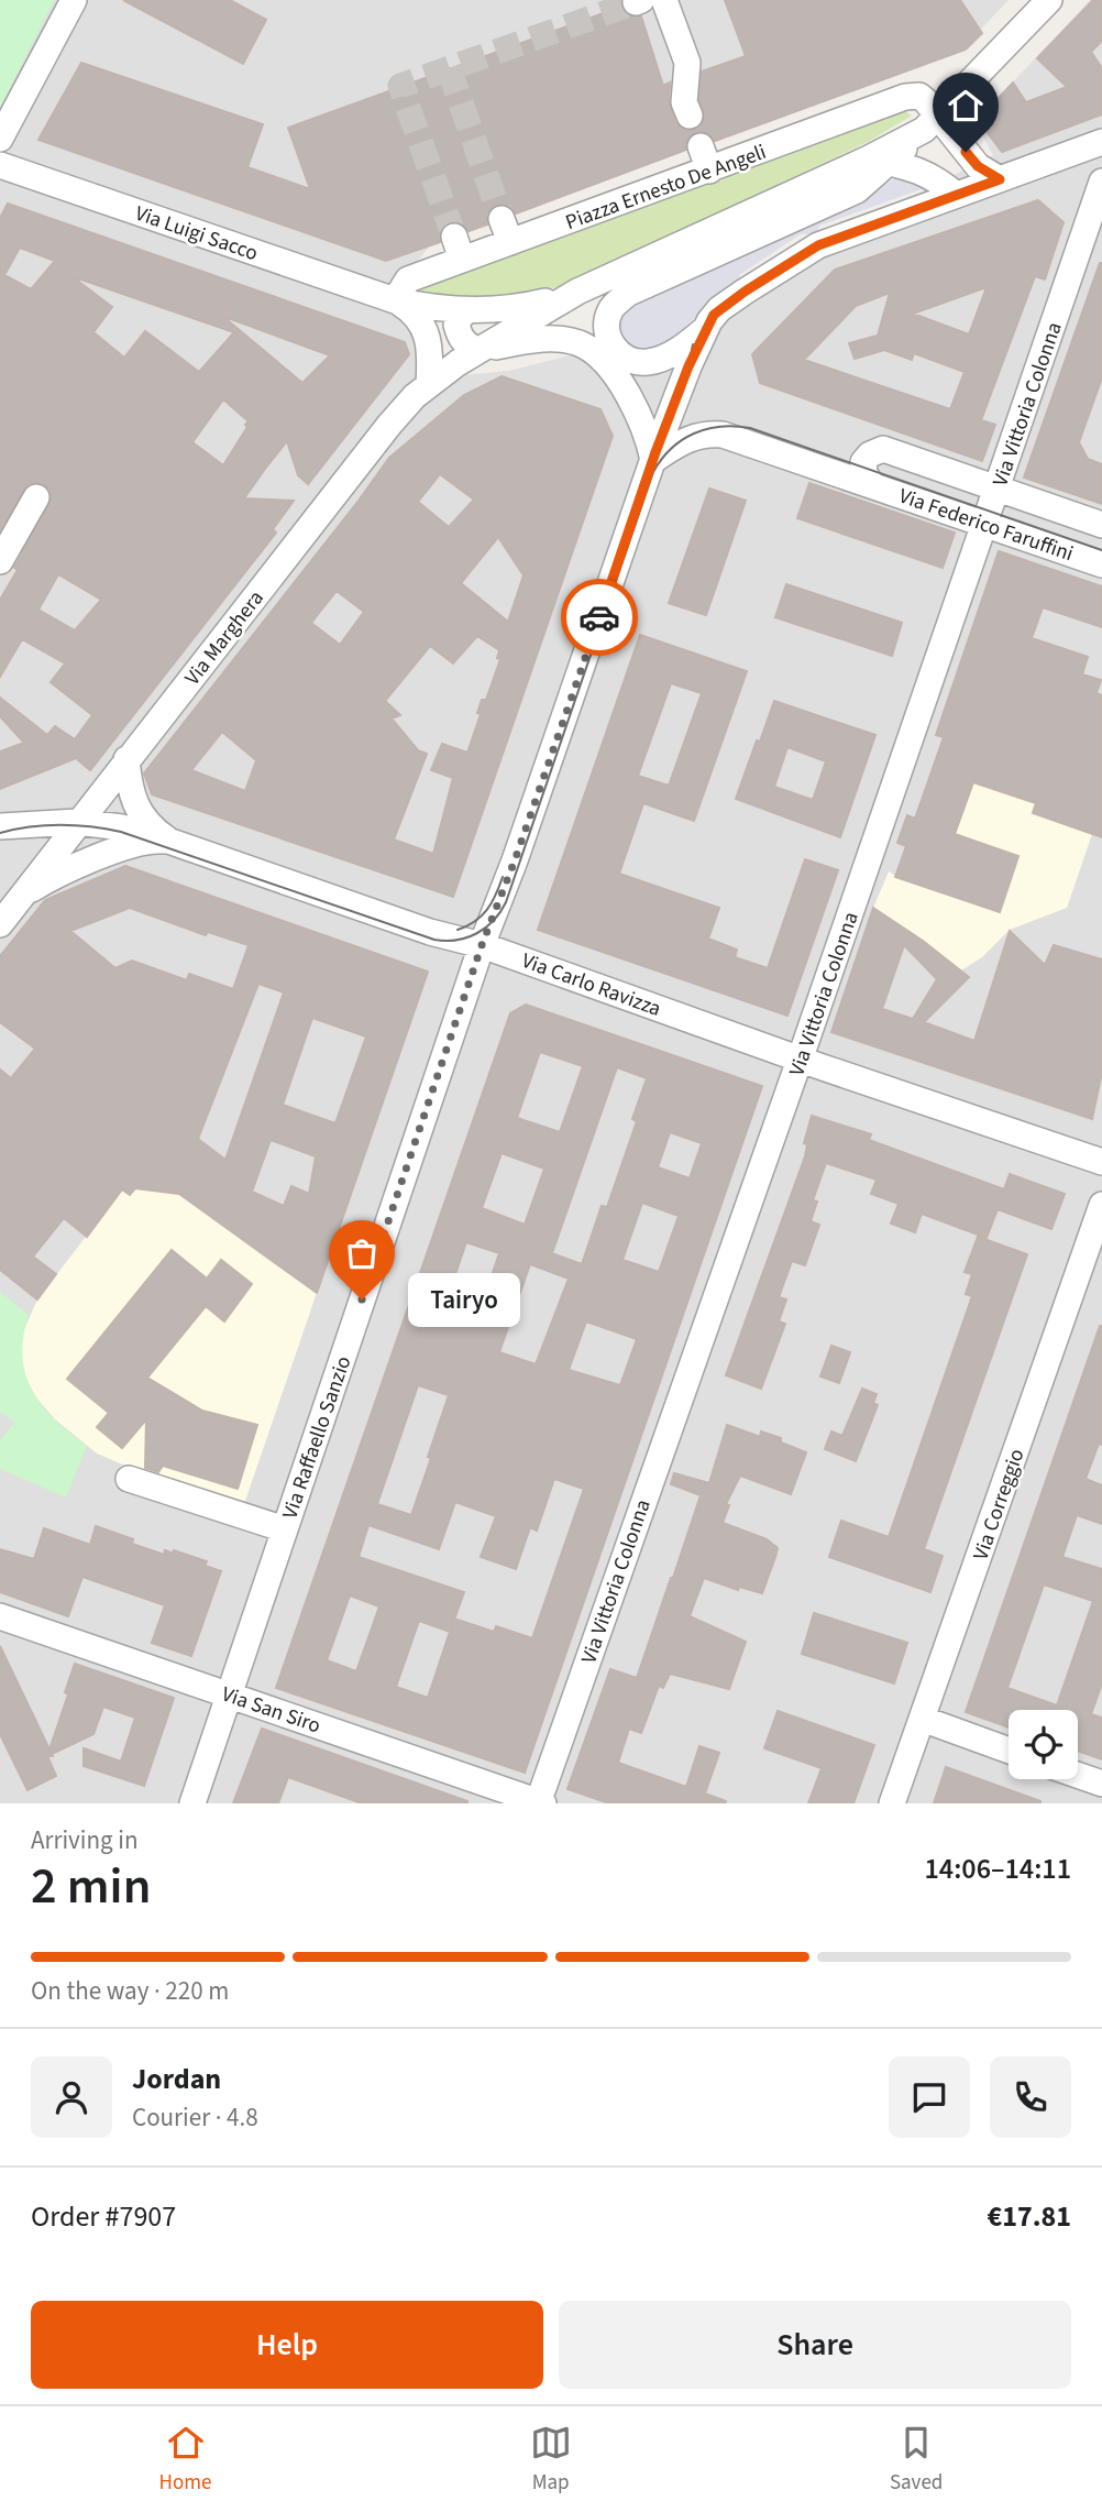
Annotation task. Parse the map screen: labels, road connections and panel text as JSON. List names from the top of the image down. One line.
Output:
{"streets":{"street":["Piazza Ernesto De Angeli","Via Luigi Sacco","Via Vittoria Colonna","Via Federico Faruffini","Via Marghera","Via Carlo Ravizza","Via Raffaello Sanzio","Via Correggio","Via San Siro"]},"crossings":[["Piazza Ernesto De Angeli","Via Luigi Sacco"],["Via Vittoria Colonna","Via Federico Faruffini"],["Via Vittoria Colonna","Via Carlo Ravizza"],["Via Vittoria Colonna","Via San Siro"],["Via Federico Faruffini","Via Raffaello Sanzio"],["Via Marghera","Via Carlo Ravizza"],["Via Carlo Ravizza","Via Raffaello Sanzio"],["Via Raffaello Sanzio","Via San Siro"]],"places":["Tairyo"],"page":{"bubble":"Tairyo","heading":["2 min","Arriving in","14:06–14:11"],"panel":["Jordan","Courier · 4.8","Order #7907","€17.81"],"bar":"On the way · 220 m","buttons":["Help","Share"],"tabs":["Home","Map","Saved"]}}
